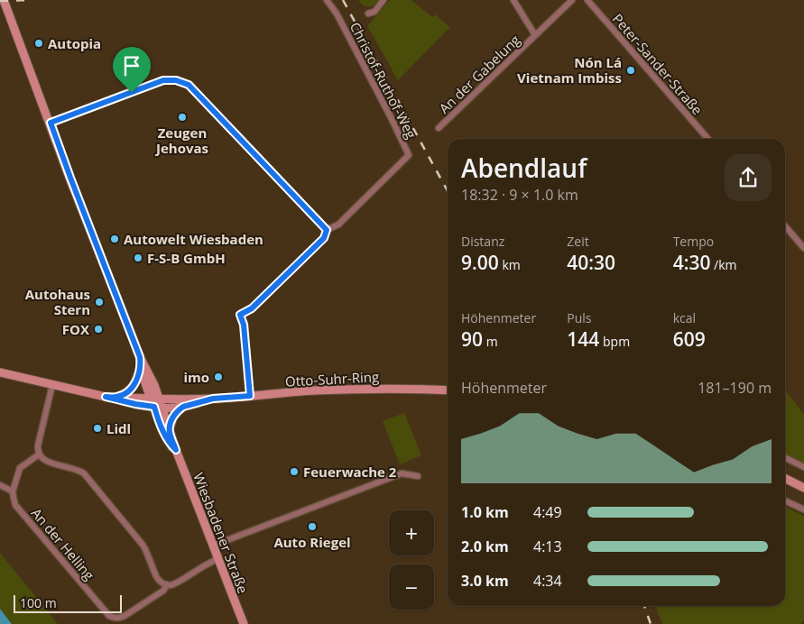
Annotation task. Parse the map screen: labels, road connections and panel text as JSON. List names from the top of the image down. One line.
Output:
{"streets":{"main road":["Otto-Suhr-Ring","Wiesbadener Straße"],"street":["Peter-Sander-Straße","An der Gabelung","Christof-Ruthof-Weg","An der Helling"]},"crossings":[["Christof-Ruthof-Weg","Otto-Suhr-Ring"],["Otto-Suhr-Ring","Wiesbadener Straße"],["Wiesbadener Straße","An der Helling"]],"places":["Autopia","Nón Lá Vietnam Imbiss","Zeugen Jehovas","Autowelt Wiesbaden","F-S-B GmbH","Autohaus Stern","FOX","imo","Lidl","Feuerwache 2","Auto Riegel"],"scale_bar":"100 m","page":{"heading":["Abendlauf","18:32 · 9 × 1.0 km"],"stats":[["Distanz","9.00 km"],["Zeit","40:30"],["Tempo","4:30 /km"],["Höhenmeter","90 m"],["Puls","144 bpm"],["kcal","609"]],"chart":["Höhenmeter","181–190 m"],"list":[{"name":"1.0 km","note":"4:49"},{"name":"2.0 km","note":"4:13"},{"name":"3.0 km","note":"4:34"}],"map_buttons":["+","−"],"scale":"100 m"}}
